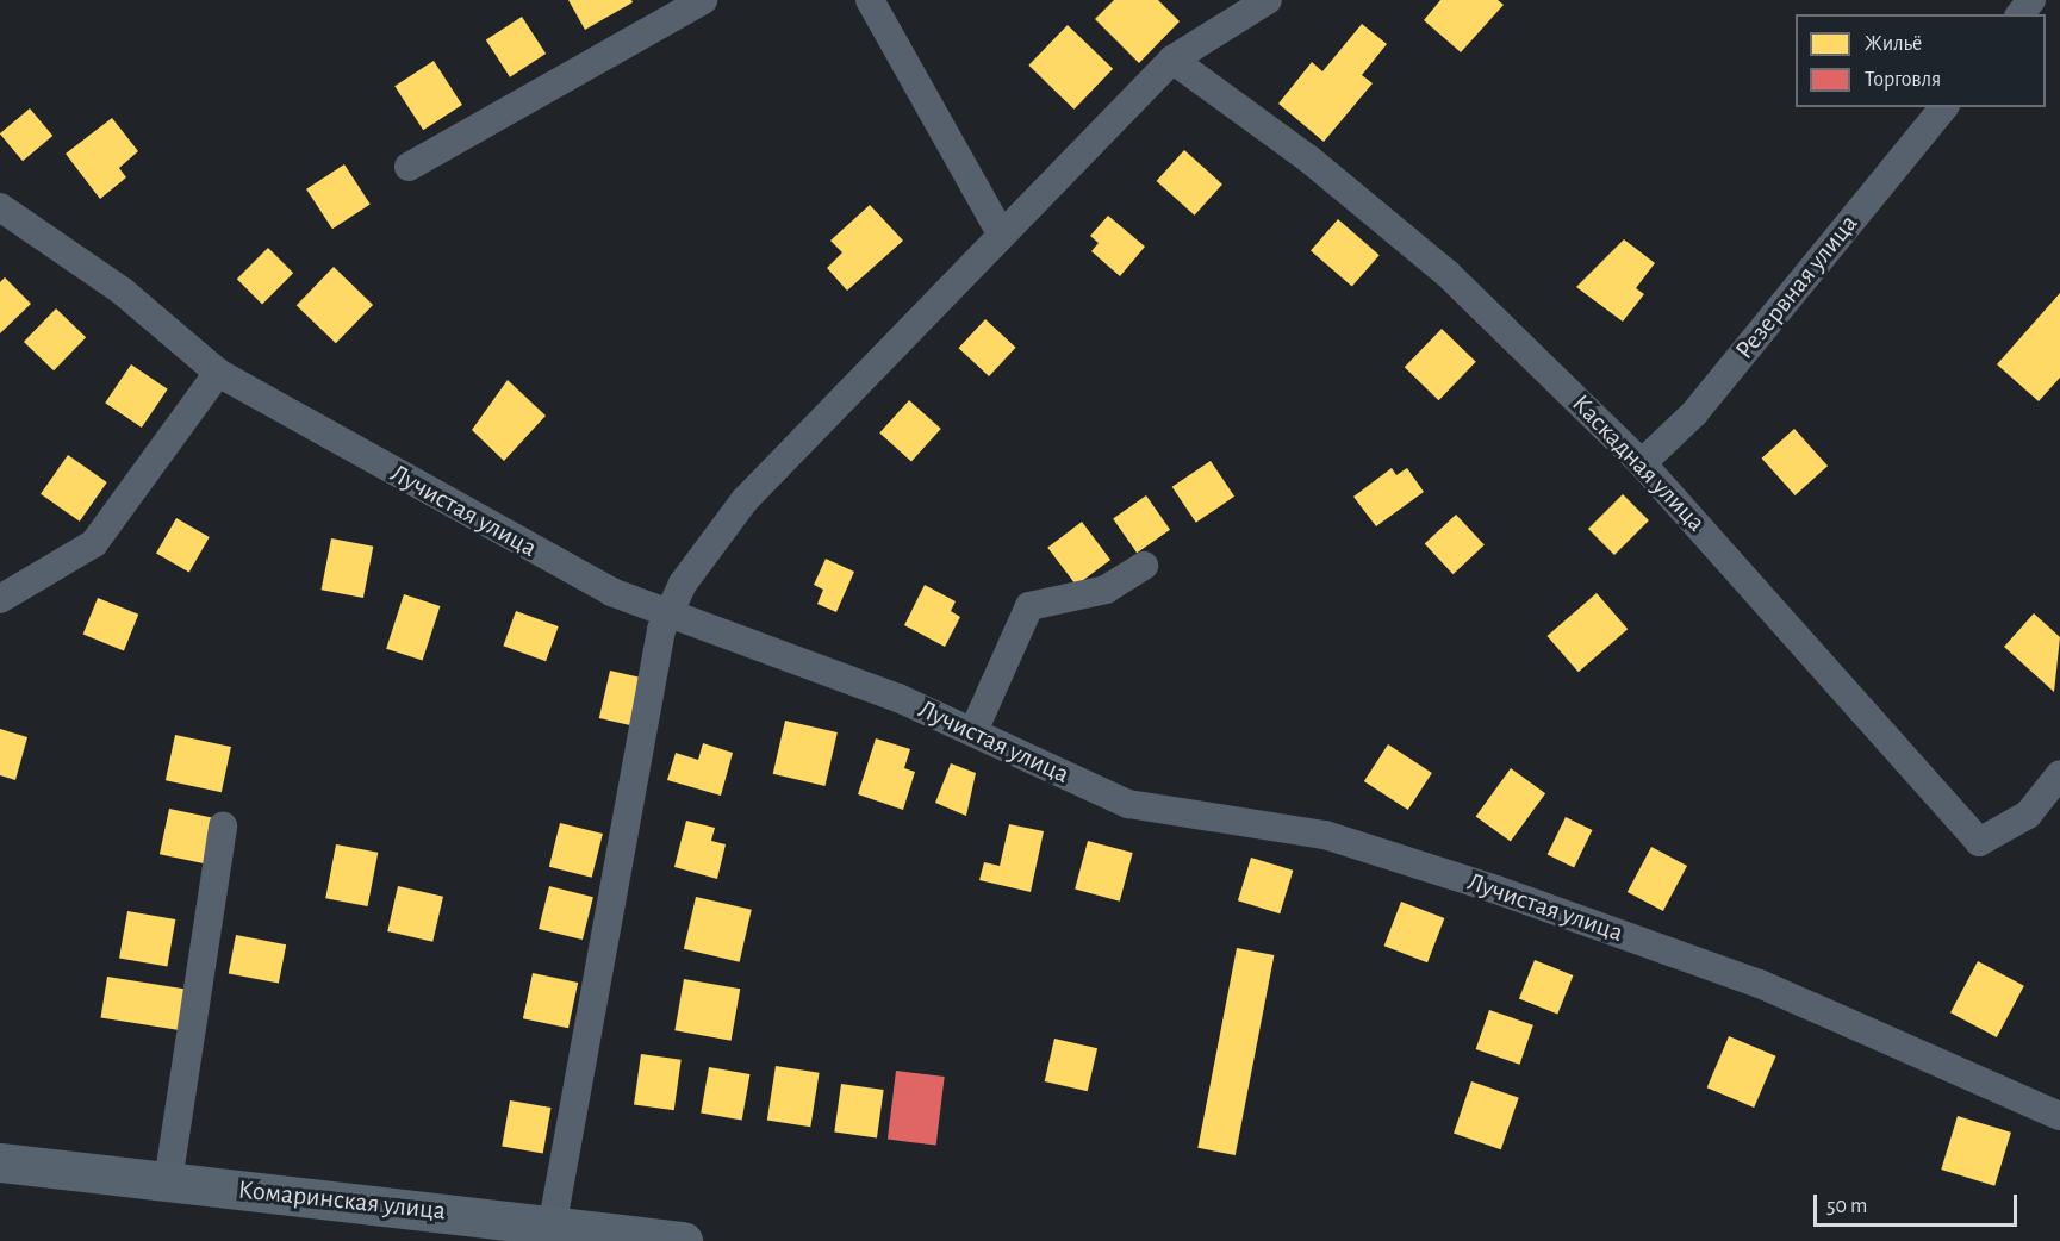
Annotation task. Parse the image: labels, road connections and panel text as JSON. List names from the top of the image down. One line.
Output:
{"streets":{"street":["Резервная улица","Каскадная улица","Лучистая улица","Комаринская улица"]},"crossings":[["Резервная улица","Каскадная улица"]],"legend":["Жильё","Торговля"],"scale_bar":"50 m"}
